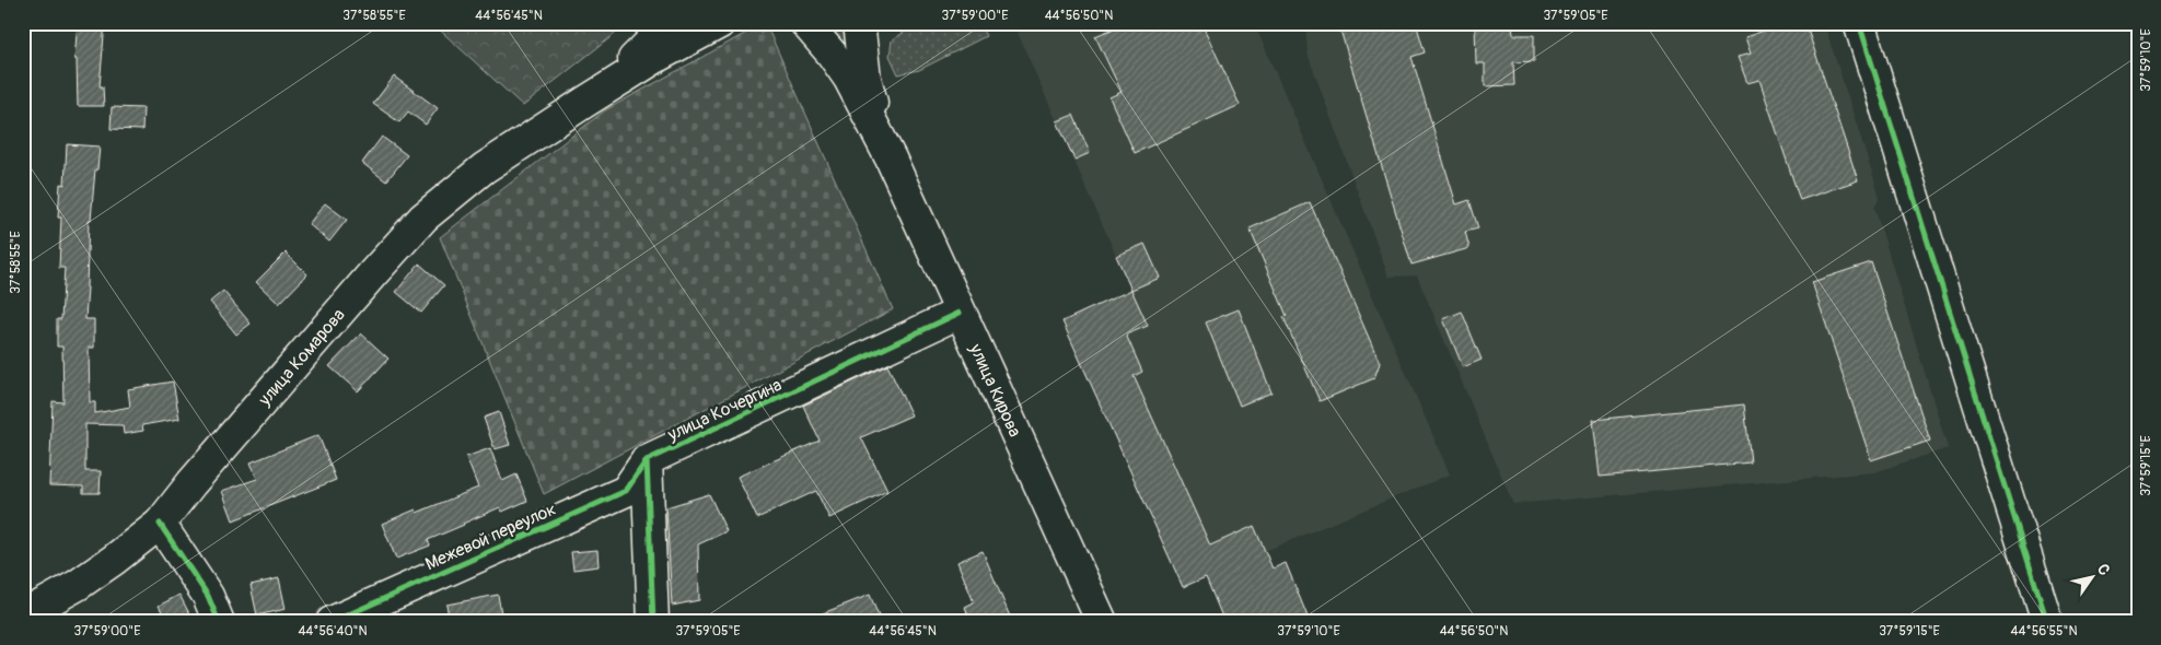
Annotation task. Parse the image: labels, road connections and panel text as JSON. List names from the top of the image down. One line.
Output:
{"streets":{"main road":["улица Комарова","улица Кирова","улица Кочергина","Межевой переулок"]},"crossings":[["улица Кирова","улица Кочергина"],["улица Кочергина","Межевой переулок"]],"north":"top right","coordinates":["37°58'55\"E","44°56'45\"N","37°59'00\"E","44°56'50\"N","37°59'05\"E","37°59'10\"E","37°59'15\"E","44°56'40\"N","44°56'55\"N"]}
